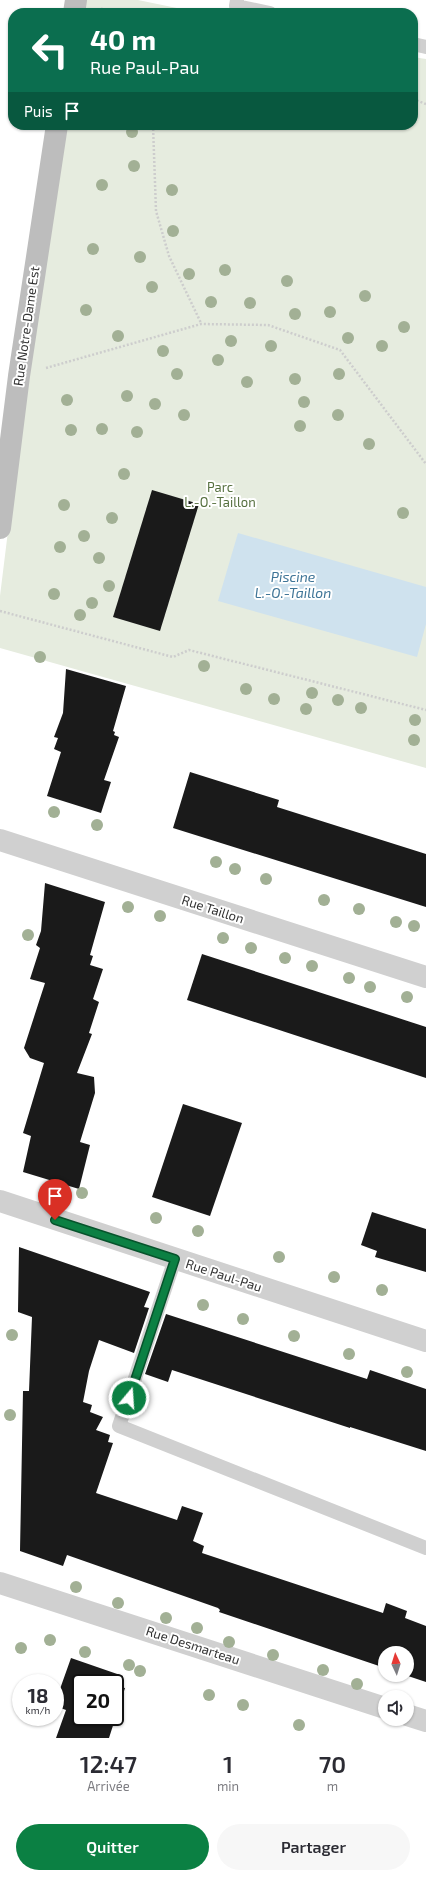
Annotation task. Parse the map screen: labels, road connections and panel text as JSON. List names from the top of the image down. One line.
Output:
{"streets":{"main road":["Rue Notre-Dame Est"],"street":["Rue Taillon","Rue Paul-Pau","Rue Desmarteau"]},"water":["Piscine L.-O.-Taillon"],"parks":["Parc L.-O.-Taillon"],"north":"top","page":{"turn":["40 m","Rue Paul-Pau"],"then":"Puis","speed":"18 km/h","limit":"20","eta":["12:47","Arrivée","1","min","70","m"],"buttons":["Quitter","Partager"]}}
